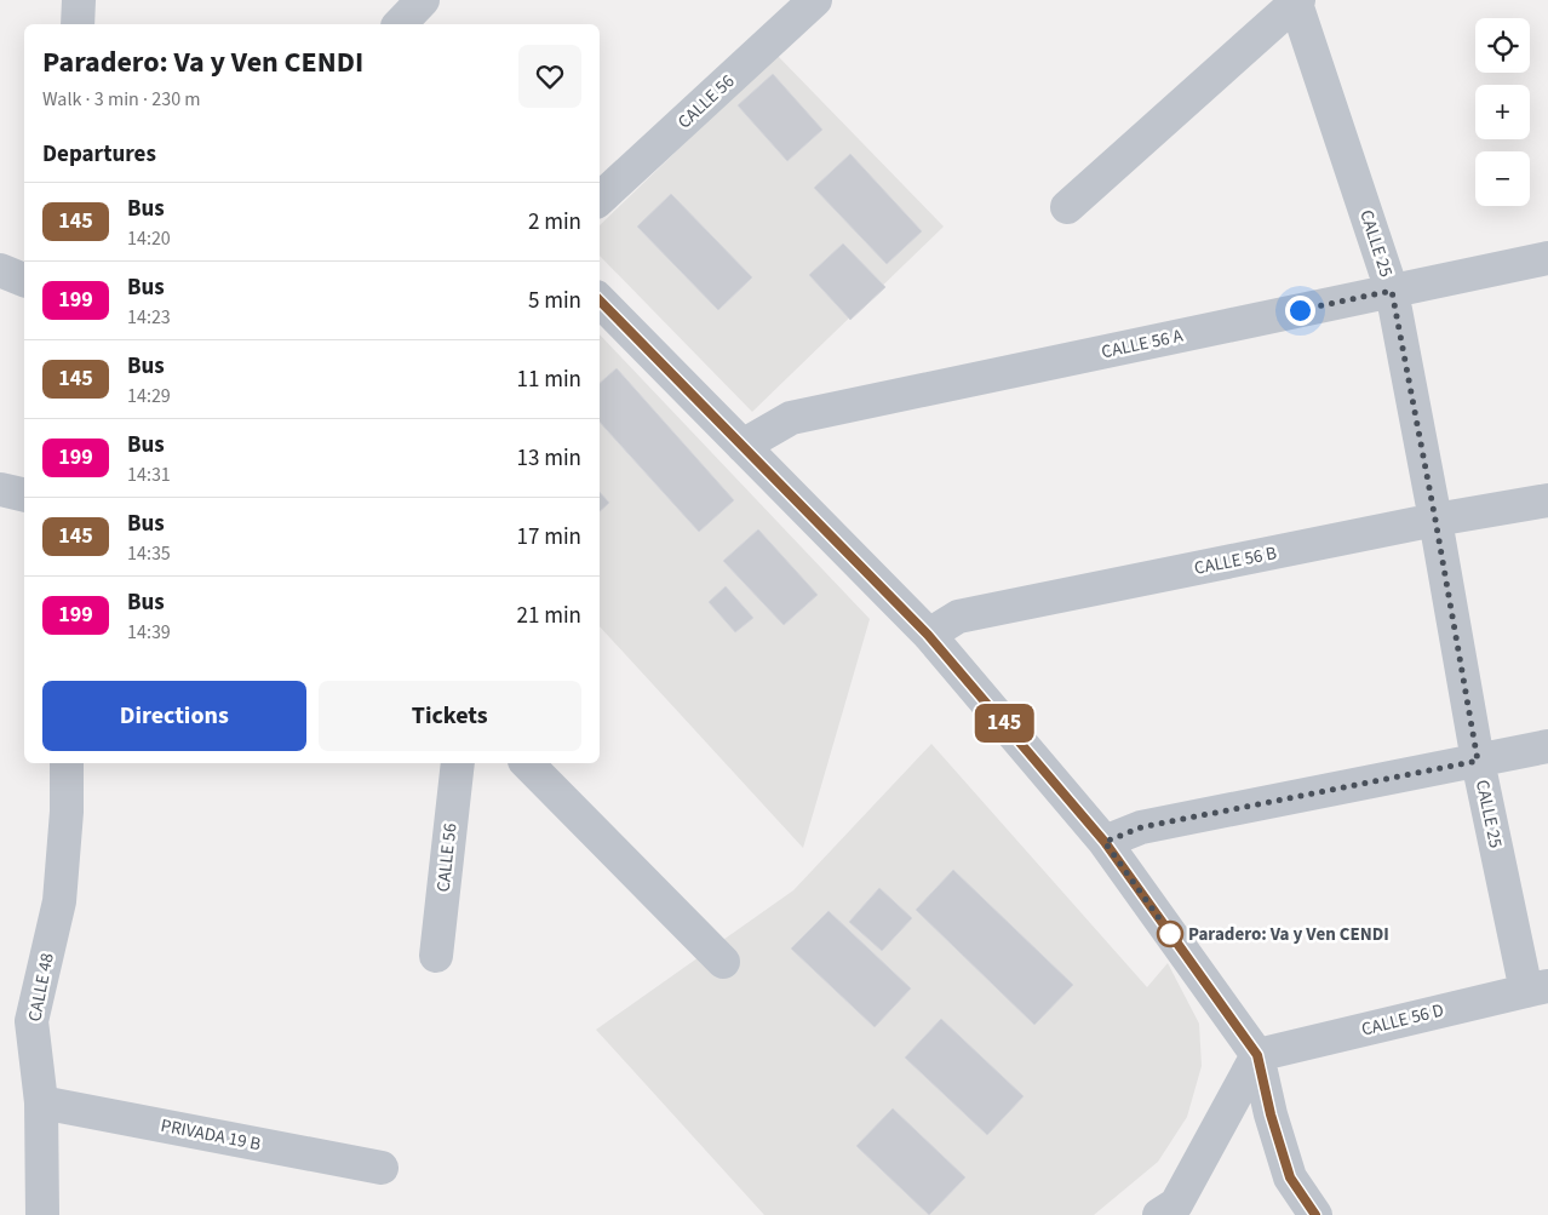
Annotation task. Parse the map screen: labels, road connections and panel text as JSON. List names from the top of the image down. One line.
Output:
{"streets":{"street":["CALLE 56","CALLE 25","CALLE 56 A","CALLE 56 B","CALLE 48","CALLE 56 D","PRIVADA 19 B"]},"crossings":[["CALLE 25","CALLE 56 A"],["CALLE 25","CALLE 56 B"],["CALLE 25","CALLE 56 D"],["CALLE 48","PRIVADA 19 B"]],"places":["Paradero: Va y Ven CENDI"],"lines":["bus line 145"],"page":{"on_map":"145","map_buttons":["+","−"],"heading":[["Paradero: Va y Ven CENDI","Walk · 3 min · 230 m"],"Departures"],"list":[{"mark":"145","name":"Bus","note":"14:20","value":"2 min"},{"mark":"199","name":"Bus","note":"14:23","value":"5 min"},{"mark":"145","name":"Bus","note":"14:29","value":"11 min"},{"mark":"199","name":"Bus","note":"14:31","value":"13 min"},{"mark":"145","name":"Bus","note":"14:35","value":"17 min"},{"mark":"199","name":"Bus","note":"14:39","value":"21 min"}],"buttons":["Directions","Tickets"]}}
